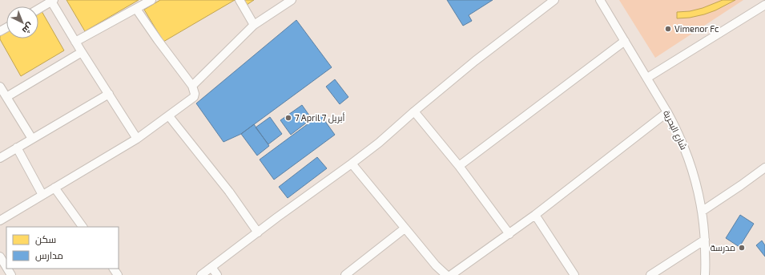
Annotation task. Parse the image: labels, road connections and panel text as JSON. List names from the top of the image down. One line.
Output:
{"streets":{"street":["شارع البحرية"]},"places":["Vimenor Fc","7 April 7 أبريل","مدرسة"],"legend":["سكن","مدارس"],"north":"bottom right"}
